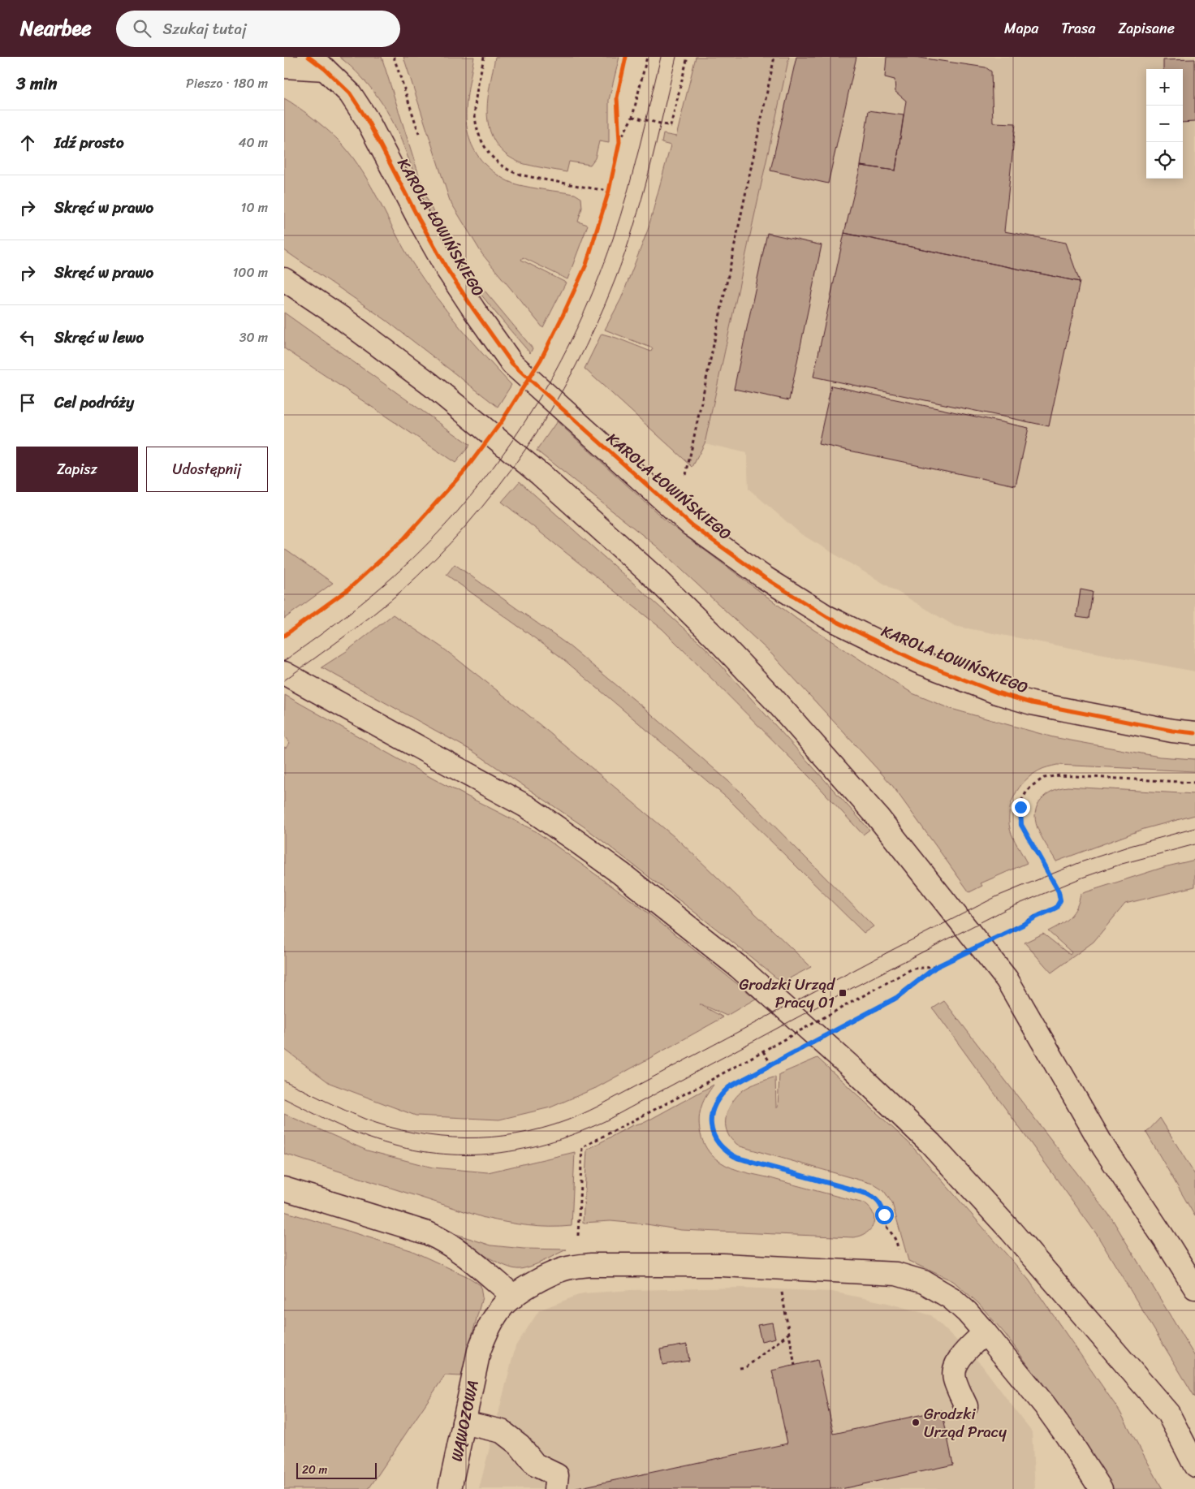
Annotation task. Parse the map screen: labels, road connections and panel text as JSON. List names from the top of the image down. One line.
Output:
{"streets":{"main road":["KAROLA ŁOWIŃSKIEGO","WĄWOZOWA"]},"places":{"transit":["Grodzki Urząd Pracy 01"],"other":["Grodzki Urząd Pracy"]},"scale_bar":"20 m","page":{"header":"Nearbee","search":"Szukaj tutaj","nav":["Mapa","Trasa","Zapisane"],"heading":["3 min","Pieszo · 180 m"],"map_buttons":["+","−"],"list":[["Idź prosto","40 m"],["Skręć w prawo","10 m"],["Skręć w prawo","100 m"],["Skręć w lewo","30 m"],"Cel podróży"],"buttons":["Zapisz","Udostępnij"],"scale":"20 m"}}
